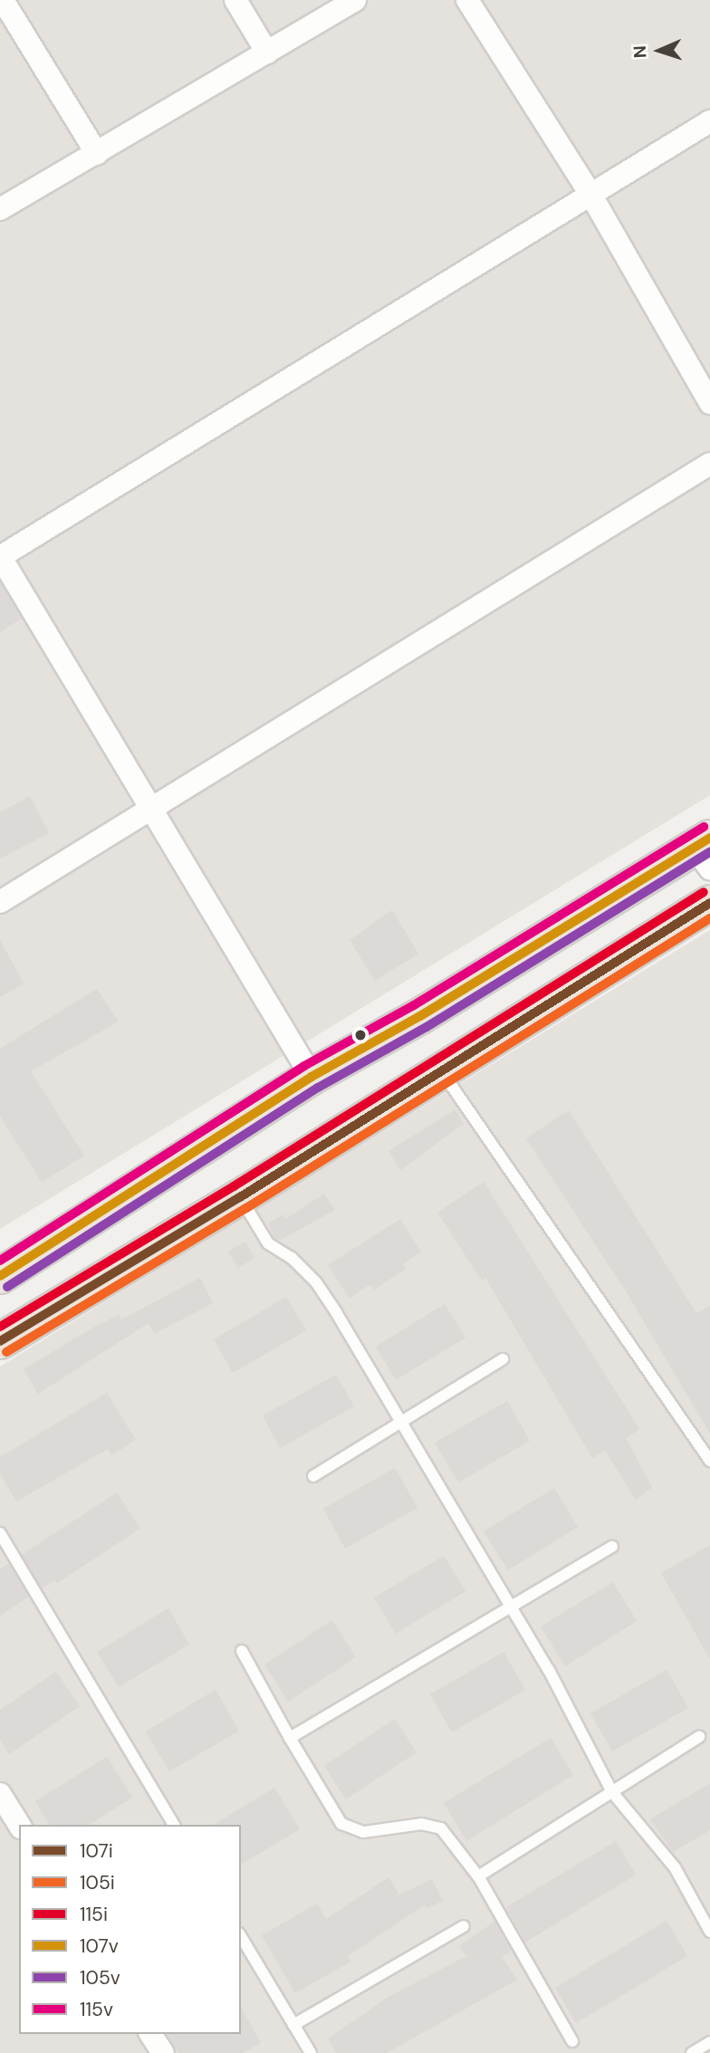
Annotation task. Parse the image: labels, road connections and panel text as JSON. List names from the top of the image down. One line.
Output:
{"lines":["transit line 115v","transit line 107v","transit line 105v","transit line 115i","transit line 107i","transit line 105i"],"legend":["107i","105i","115i","107v","105v","115v"],"north":"left"}
